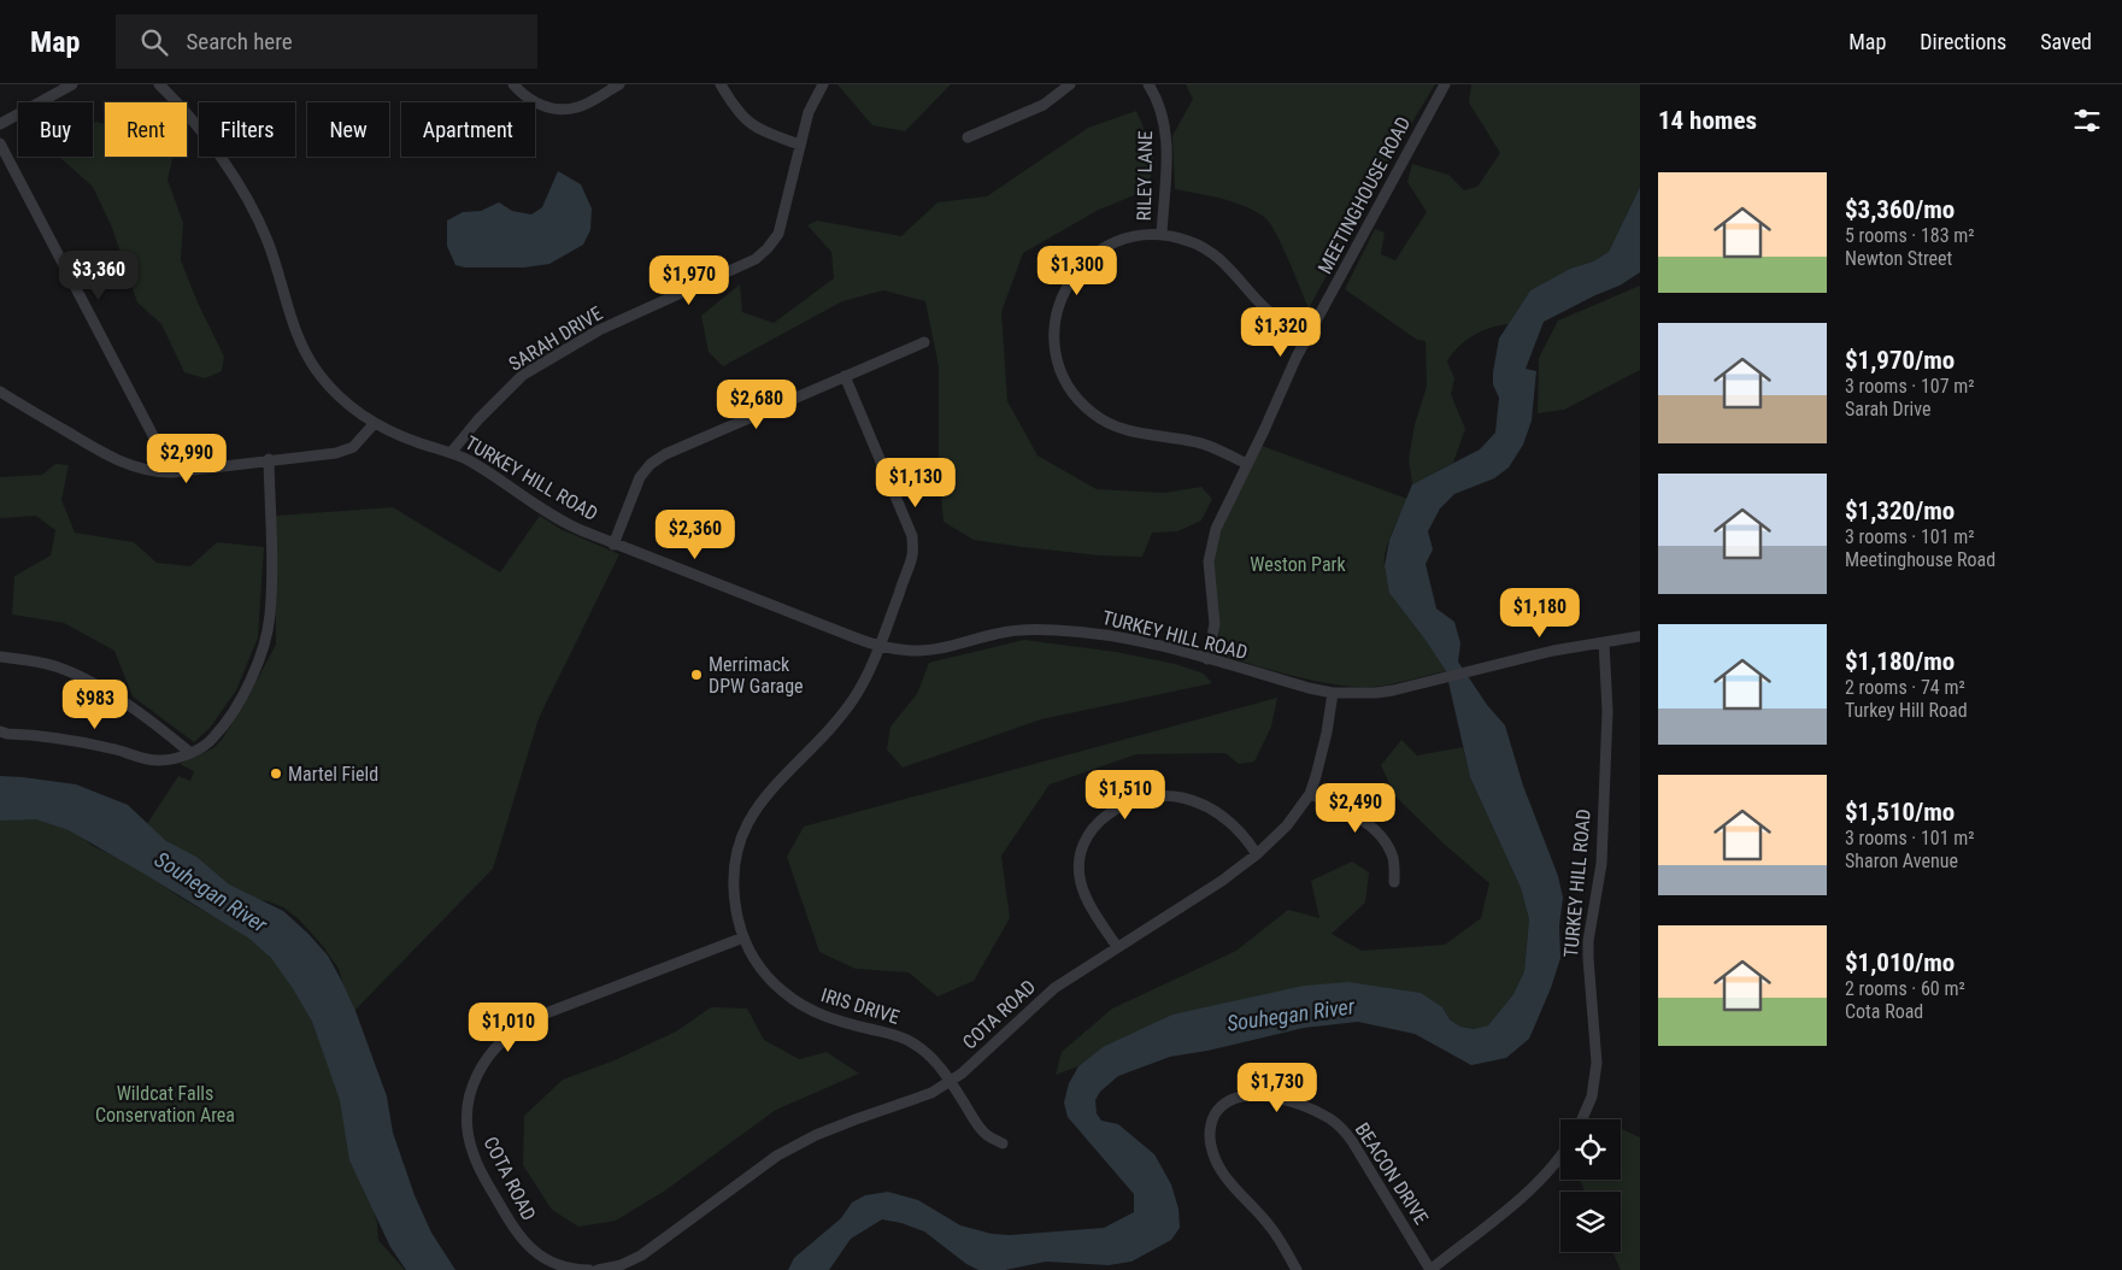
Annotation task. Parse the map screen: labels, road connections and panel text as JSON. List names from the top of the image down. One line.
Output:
{"streets":{"street":["RILEY LANE","MEETINGHOUSE ROAD","SARAH DRIVE","TURKEY HILL ROAD","IRIS DRIVE","COTA ROAD","BEACON DRIVE"]},"crossings":[["MEETINGHOUSE ROAD","TURKEY HILL ROAD"],["SARAH DRIVE","TURKEY HILL ROAD"],["TURKEY HILL ROAD","IRIS DRIVE"],["TURKEY HILL ROAD","COTA ROAD"],["IRIS DRIVE","COTA ROAD"]],"water":["Souhegan River"],"parks":["Weston Park","Wildcat Falls Conservation Area"],"places":["Merrimack DPW Garage","Martel Field"],"page":{"header":"Map","search":"Search here","nav":["Map","Directions","Saved"],"heading":"14 homes","chip":["Buy","Rent","Filters","New","Apartment"],"list":[{"name":"$3,360/mo","note":"5 rooms · 183 m² · Newton Street"},{"name":"$1,970/mo","note":"3 rooms · 107 m² · Sarah Drive"},{"name":"$1,320/mo","note":"3 rooms · 101 m² · Meetinghouse Road"},{"name":"$1,180/mo","note":"2 rooms · 74 m² · Turkey Hill Road"},{"name":"$1,510/mo","note":"3 rooms · 101 m² · Sharon Avenue"},{"name":"$1,010/mo","note":"2 rooms · 60 m² · Cota Road"}],"price":["$1,300","$3,360","$1,970","$1,320","$2,680","$2,990","$1,130","$2,360","$1,180","$983","$1,510","$2,490","$1,010","$1,730"]}}
